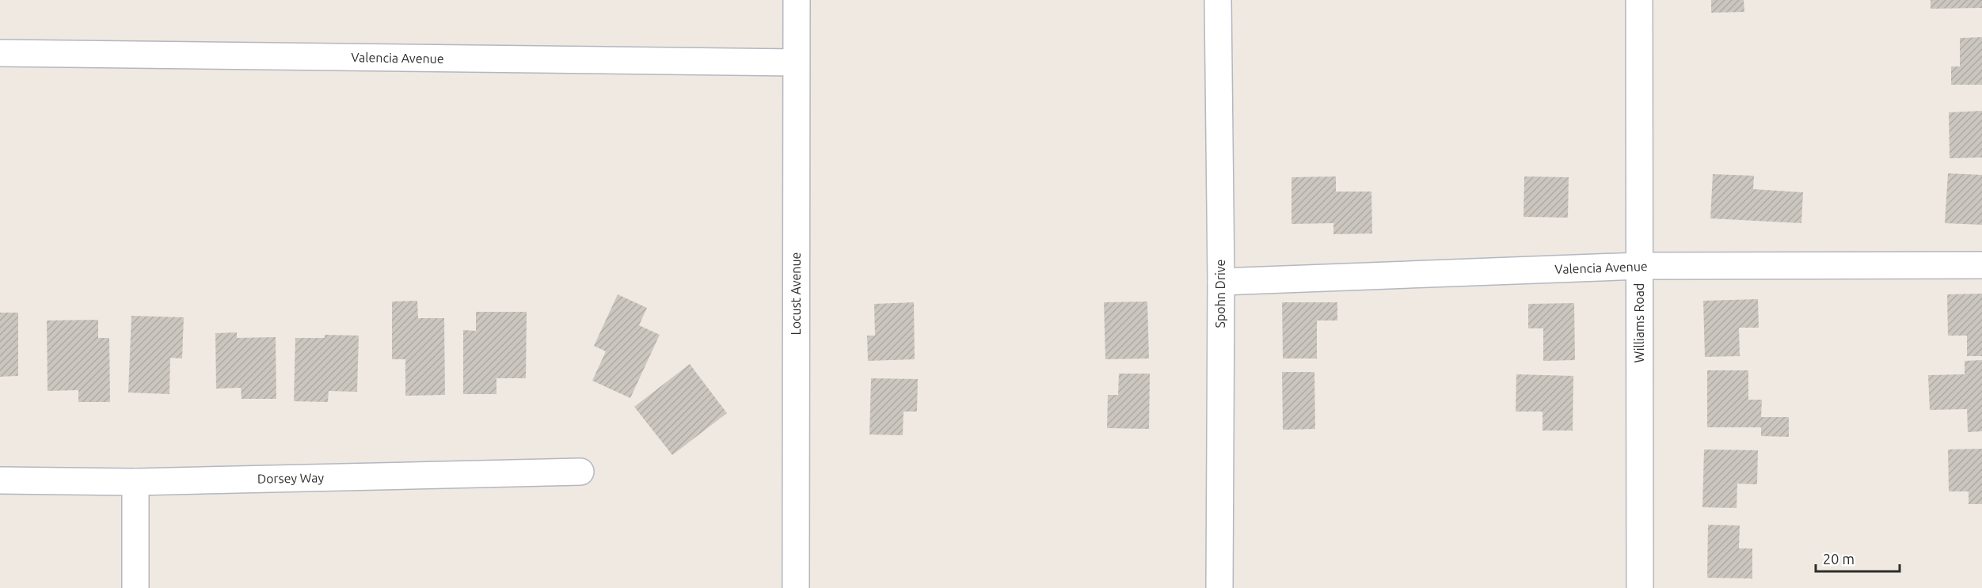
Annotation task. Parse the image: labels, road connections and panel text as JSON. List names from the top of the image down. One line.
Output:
{"streets":{"street":["Valencia Avenue","Locust Avenue","Spohn Drive","Williams Road","Dorsey Way"]},"crossings":[["Valencia Avenue","Locust Avenue"],["Valencia Avenue","Spohn Drive"],["Valencia Avenue","Williams Road"]],"scale_bar":"20 m"}
